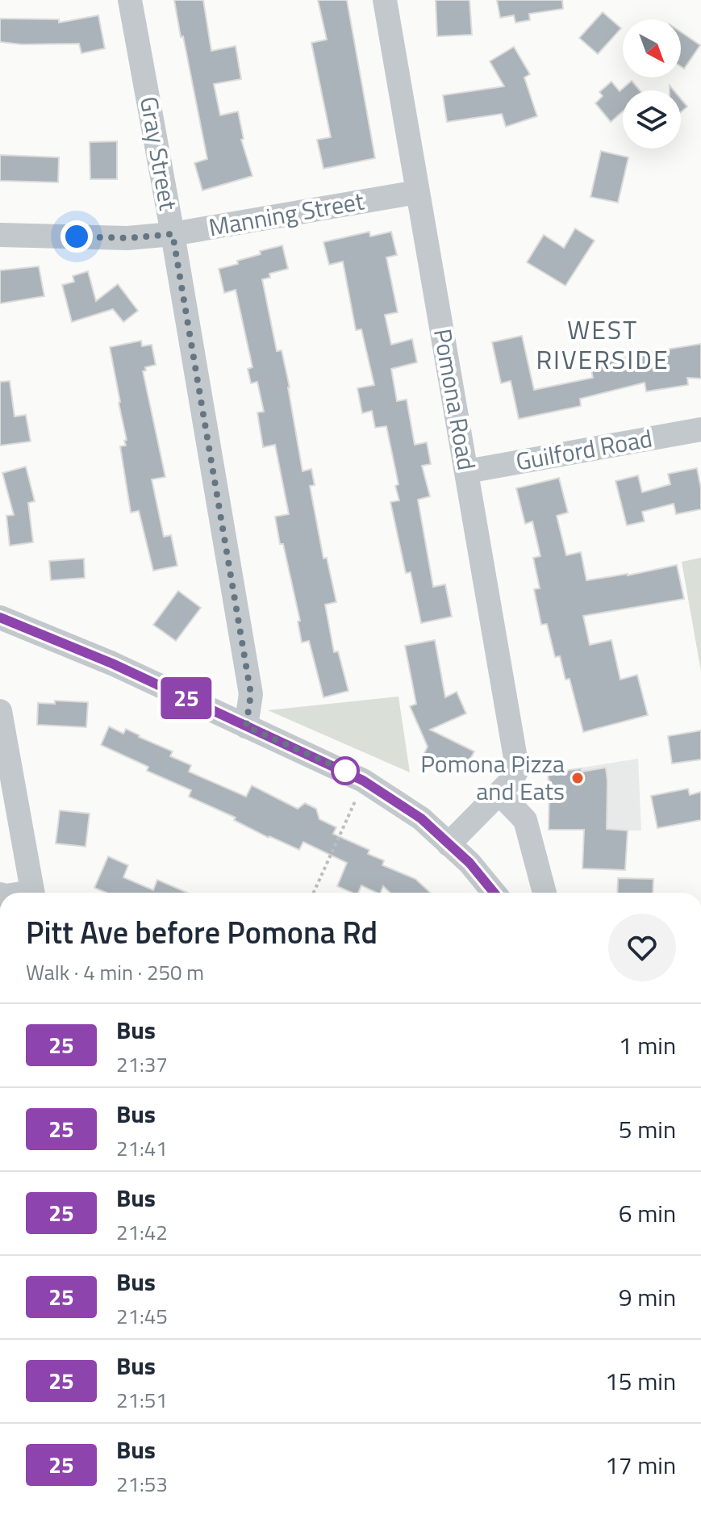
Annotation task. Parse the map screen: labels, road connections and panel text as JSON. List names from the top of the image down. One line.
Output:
{"streets":{"street":["Gray Street","Manning Street","Pomona Road","Guilford Road"]},"crossings":[["Gray Street","Manning Street"],["Manning Street","Pomona Road"],["Pomona Road","Guilford Road"]],"districts":["WEST RIVERSIDE"],"places":["Pomona Pizza and Eats"],"lines":["bus line 25"],"north":"bottom right","page":{"on_map":"25","heading":["Pitt Ave before Pomona Rd","Walk · 4 min · 250 m"],"list":[{"mark":"25","name":"Bus","note":"21:37","value":"1 min"},{"mark":"25","name":"Bus","note":"21:41","value":"5 min"},{"mark":"25","name":"Bus","note":"21:42","value":"6 min"},{"mark":"25","name":"Bus","note":"21:45","value":"9 min"},{"mark":"25","name":"Bus","note":"21:51","value":"15 min"},{"mark":"25","name":"Bus","note":"21:53","value":"17 min"}]}}
